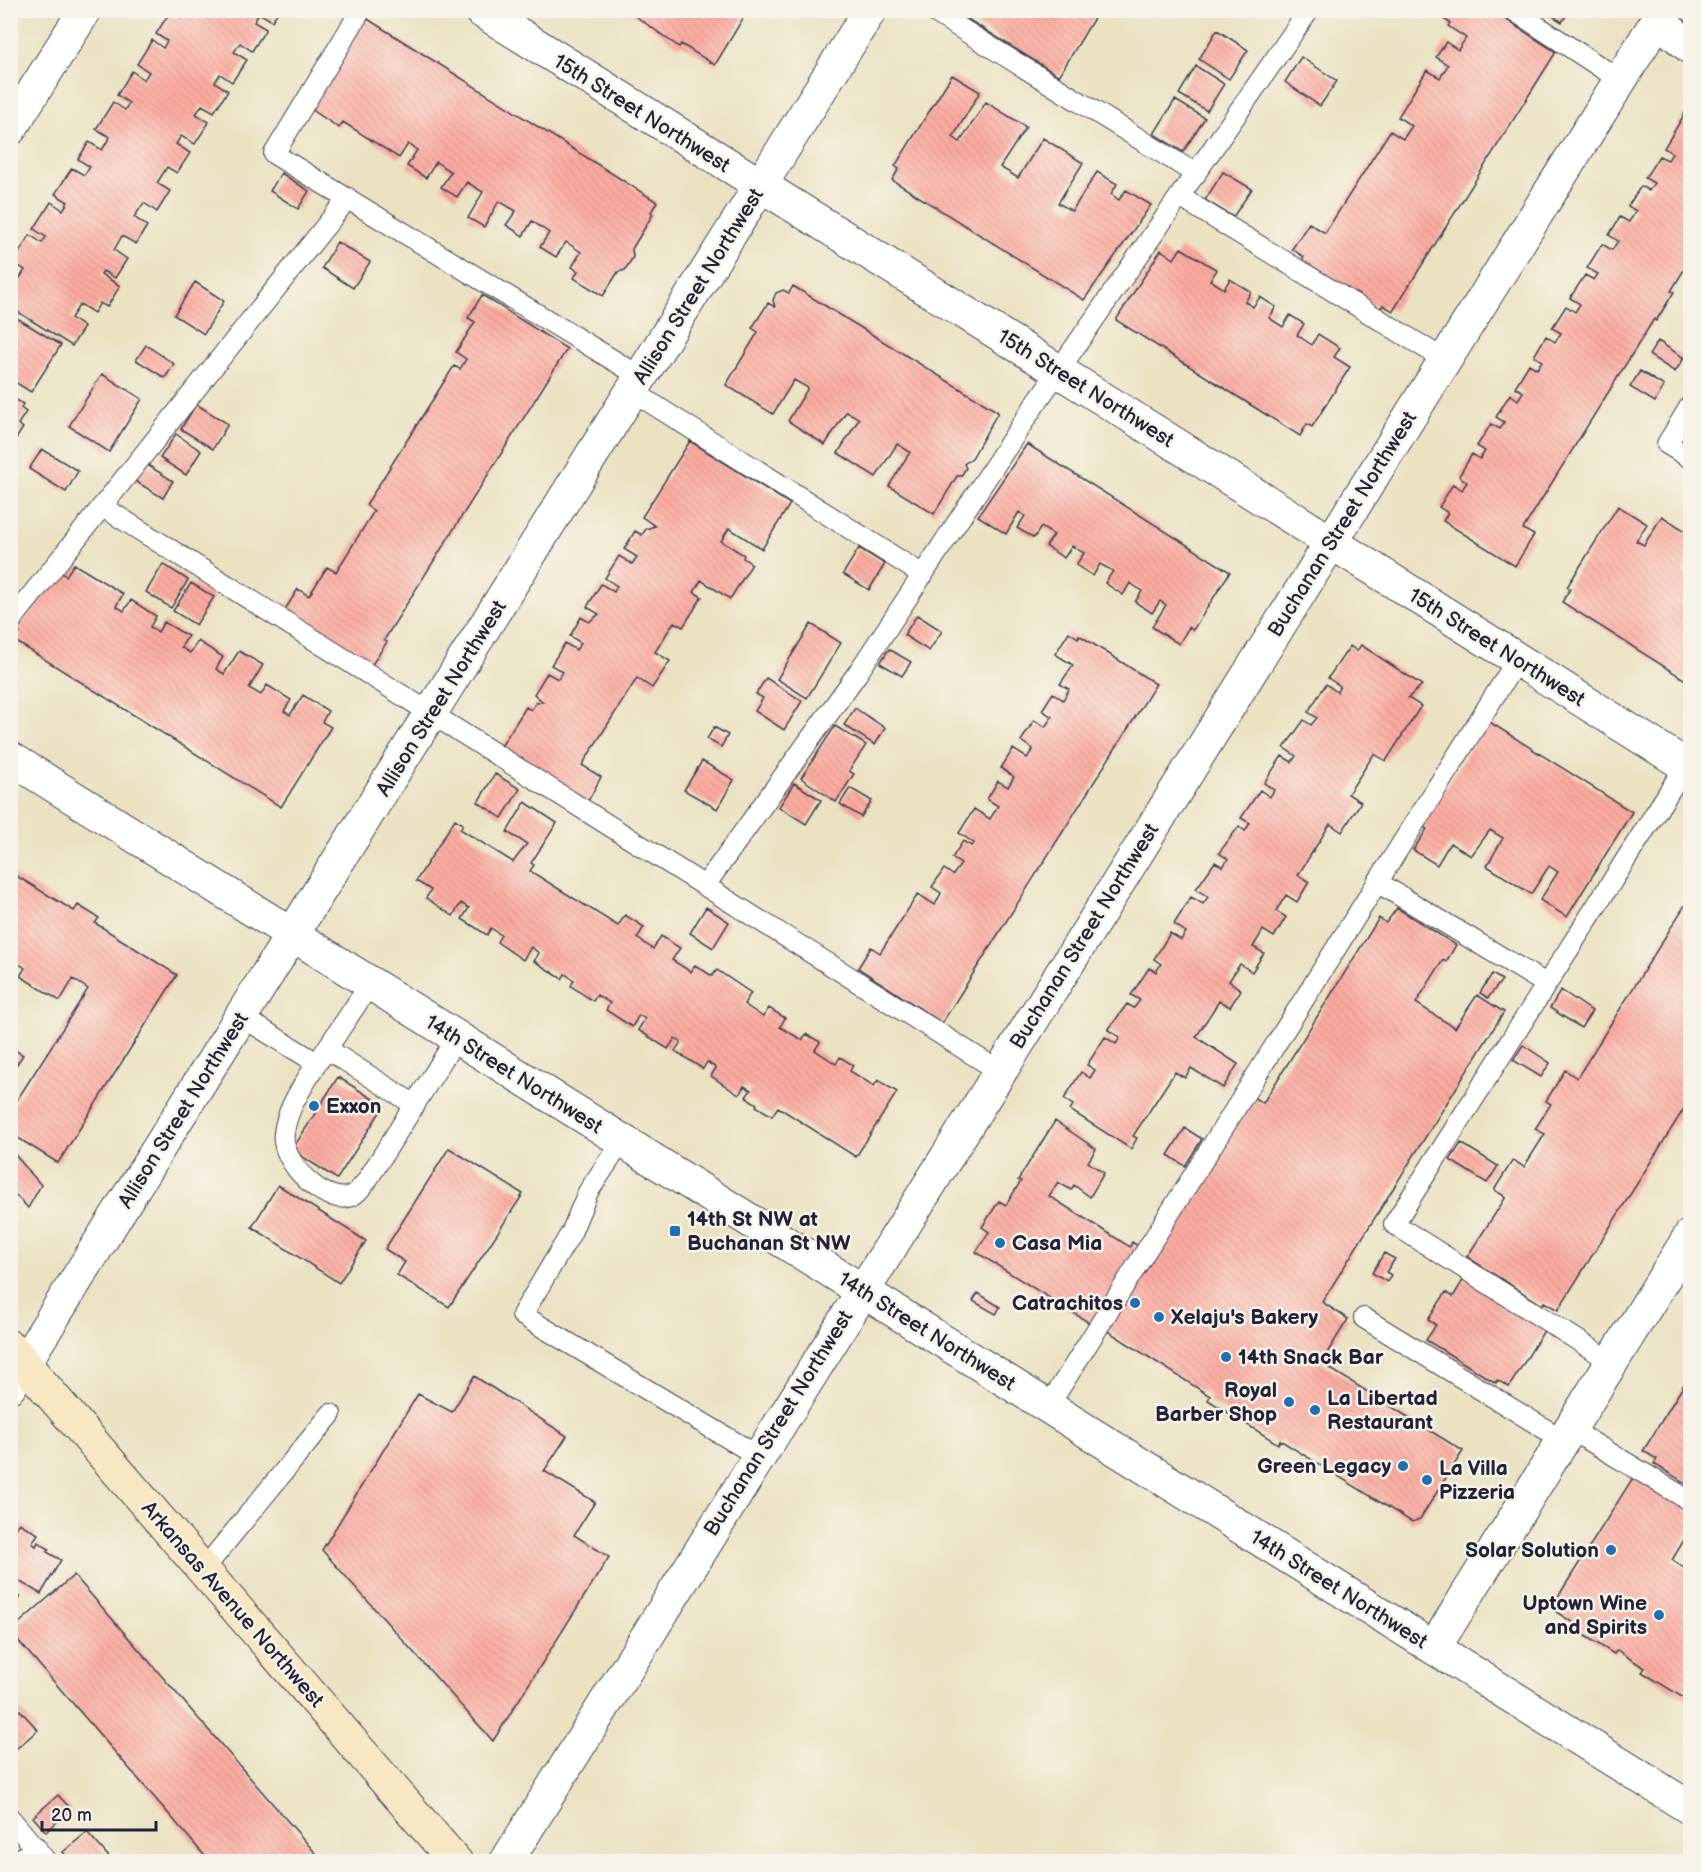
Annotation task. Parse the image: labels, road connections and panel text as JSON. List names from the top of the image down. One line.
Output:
{"streets":{"main road":["Arkansas Avenue Northwest"],"street":["15th Street Northwest","Allison Street Northwest","Buchanan Street Northwest","14th Street Northwest"]},"crossings":[["15th Street Northwest","Allison Street Northwest"],["15th Street Northwest","Buchanan Street Northwest"],["Allison Street Northwest","14th Street Northwest"],["Allison Street Northwest","Arkansas Avenue Northwest"],["Buchanan Street Northwest","14th Street Northwest"]],"places":{"other":["Exxon","Casa Mia","Catrachitos","Xelaju's Bakery","14th Snack Bar","Royal Barber Shop","La Libertad Restaurant","Green Legacy","La Villa Pizzeria","Solar Solution","Uptown Wine and Spirits"],"transit":["14th St NW at Buchanan St NW"]},"scale_bar":"20 m"}
